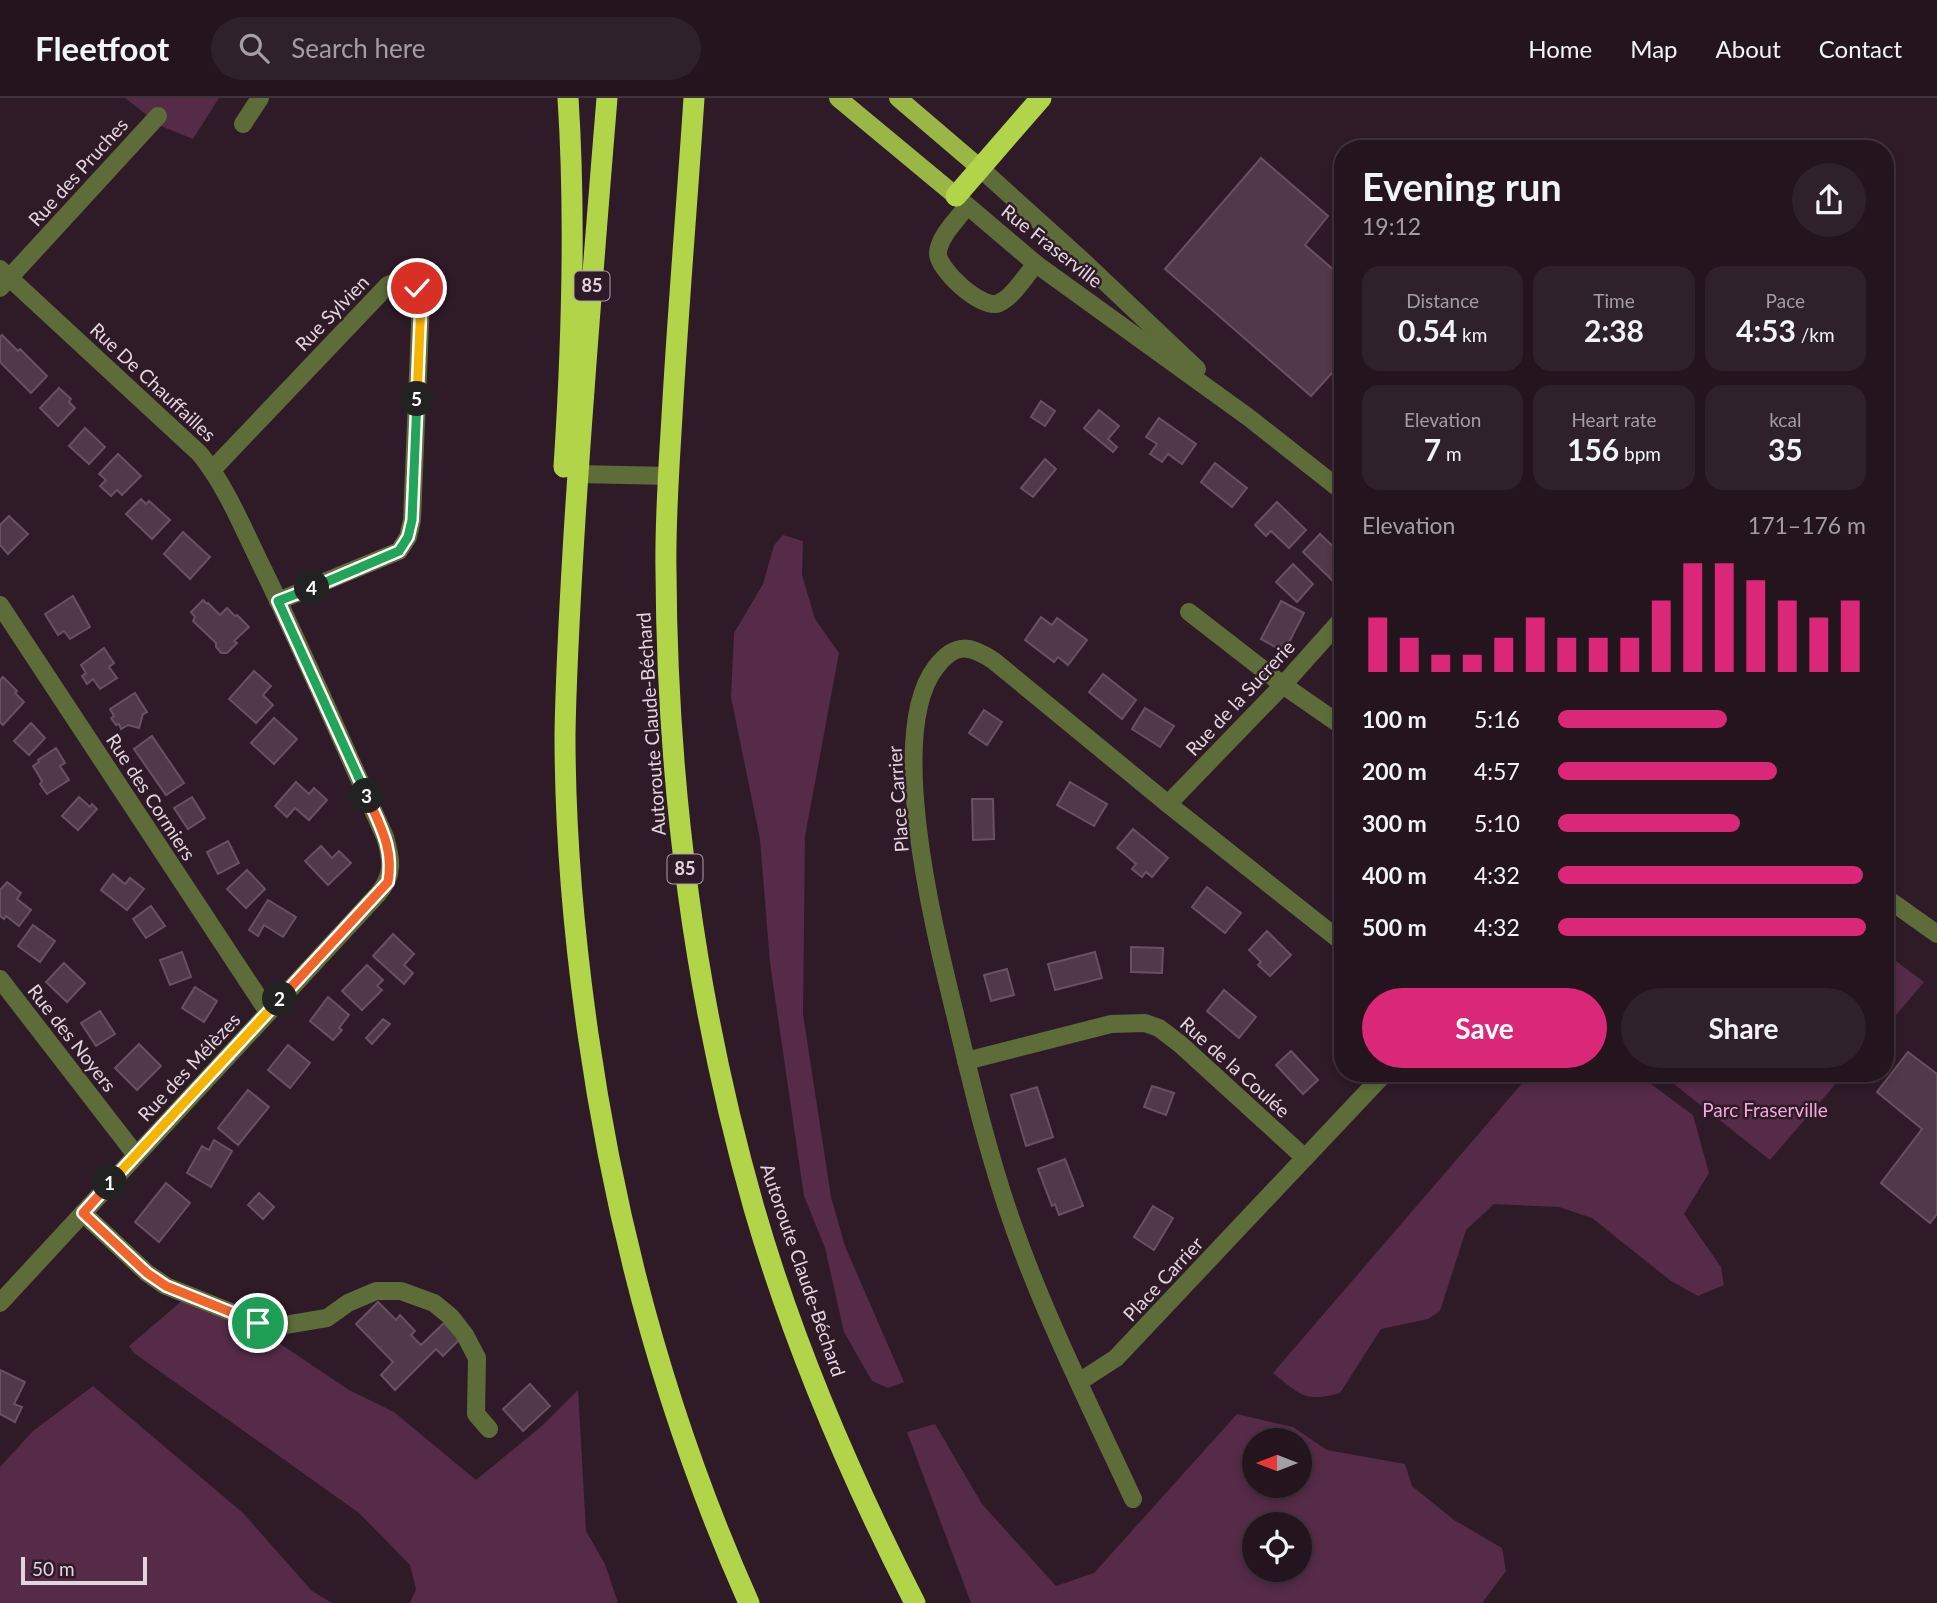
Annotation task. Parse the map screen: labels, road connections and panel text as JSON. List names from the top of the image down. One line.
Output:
{"streets":{"highway":["85","Autoroute Claude-Béchard"],"main road":["Rue Fraserville"],"street":["Rue des Pruches","Rue Sylvien","Rue De Chauffailles","Rue de la Sucrerie","Rue des Cormiers","Place Carrier","Rue des Noyers","Rue des Mélèzes","Rue de la Coulée"]},"crossings":[["Rue des Pruches","Rue De Chauffailles"],["Rue Sylvien","Rue De Chauffailles"],["Rue De Chauffailles","Rue des Mélèzes"],["Rue de la Sucrerie","Place Carrier"],["Rue des Cormiers","Rue des Mélèzes"],["Place Carrier","Rue de la Coulée"],["Rue des Noyers","Rue des Mélèzes"]],"parks":["Parc Fraserville"],"scale_bar":"50 m","north":"left","page":{"header":"Fleetfoot","search":"Search here","nav":["Home","Map","About","Contact"],"heading":["Evening run","19:12"],"stats":[["Distance","0.54 km"],["Time","2:38"],["Pace","4:53 /km"],["Elevation","7 m"],["Heart rate","156 bpm"],["kcal","35"]],"pins":["5","4","3","2","1"],"chart":["Elevation","171–176 m"],"list":[{"name":"100 m","note":"5:16"},{"name":"200 m","note":"4:57"},{"name":"300 m","note":"5:10"},{"name":"400 m","note":"4:32"},{"name":"500 m","note":"4:32"}],"buttons":["Save","Share"],"scale":"50 m"}}
